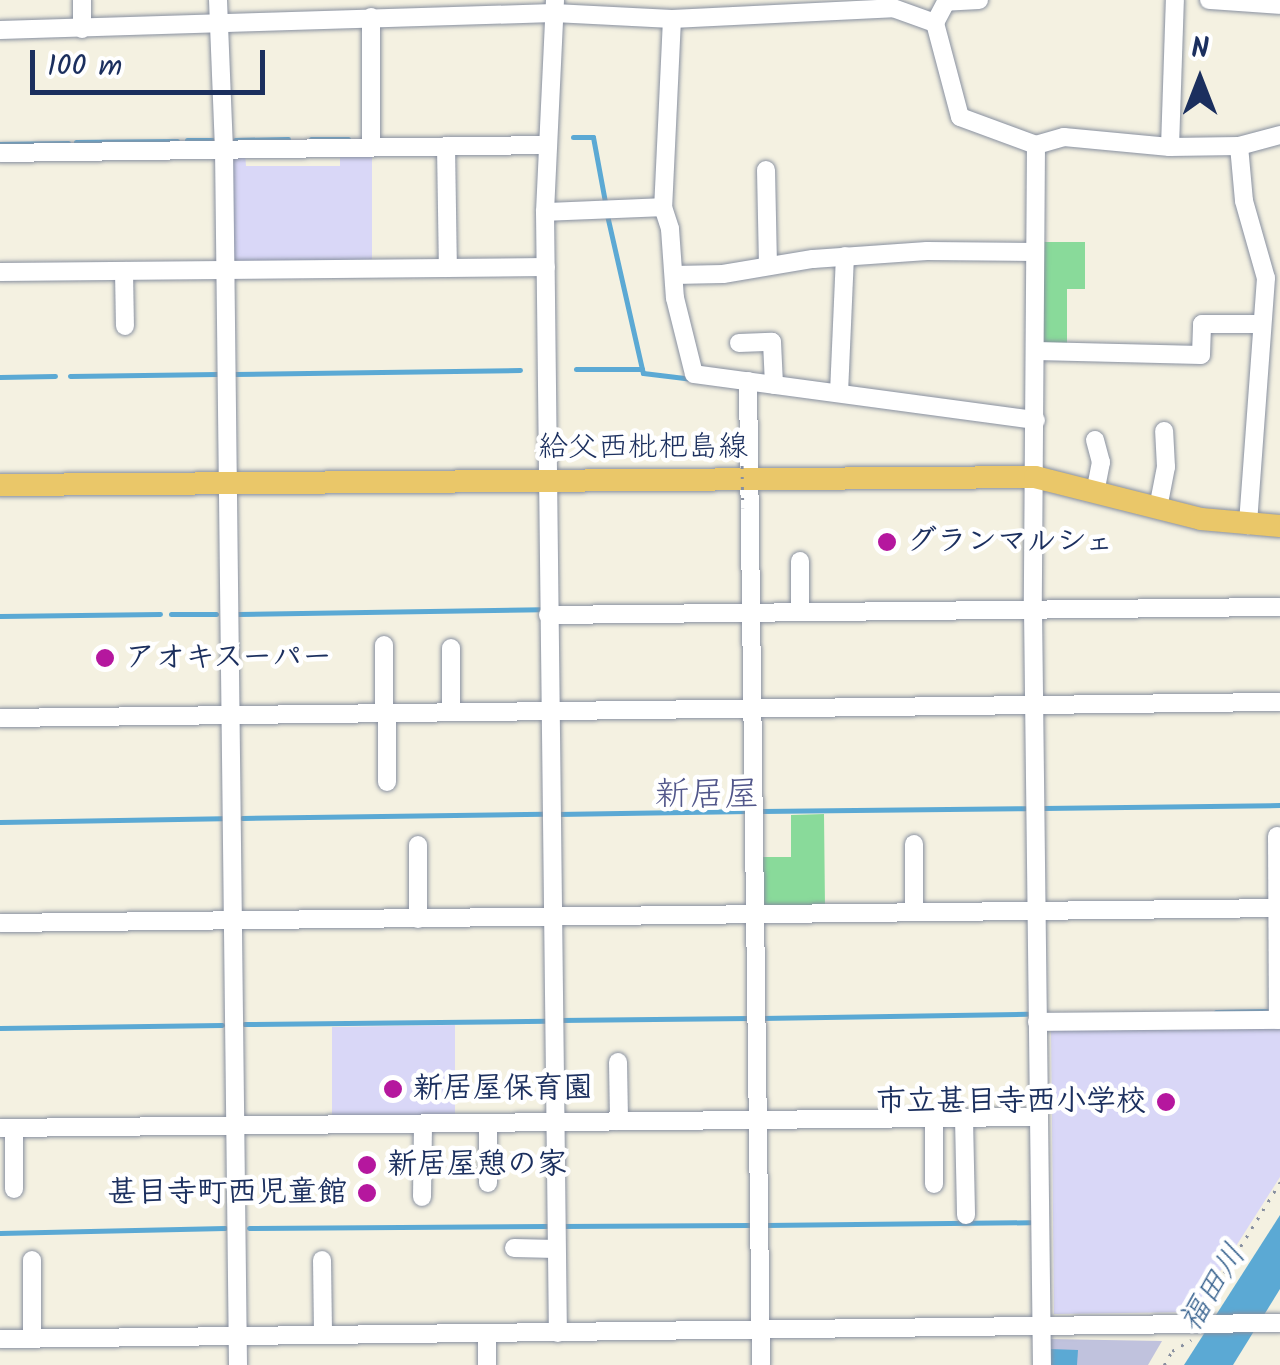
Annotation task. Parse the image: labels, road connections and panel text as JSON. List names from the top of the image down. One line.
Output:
{"streets":{"main road":["給父西枇杷島線"]},"districts":["新居屋"],"water":["福田川"],"places":["グランマルシェ","アオキスーパー","新居屋保育園","市立甚目寺西小学校","新居屋憩の家","甚目寺町西児童館"],"scale_bar":"100 m","north":"top"}
